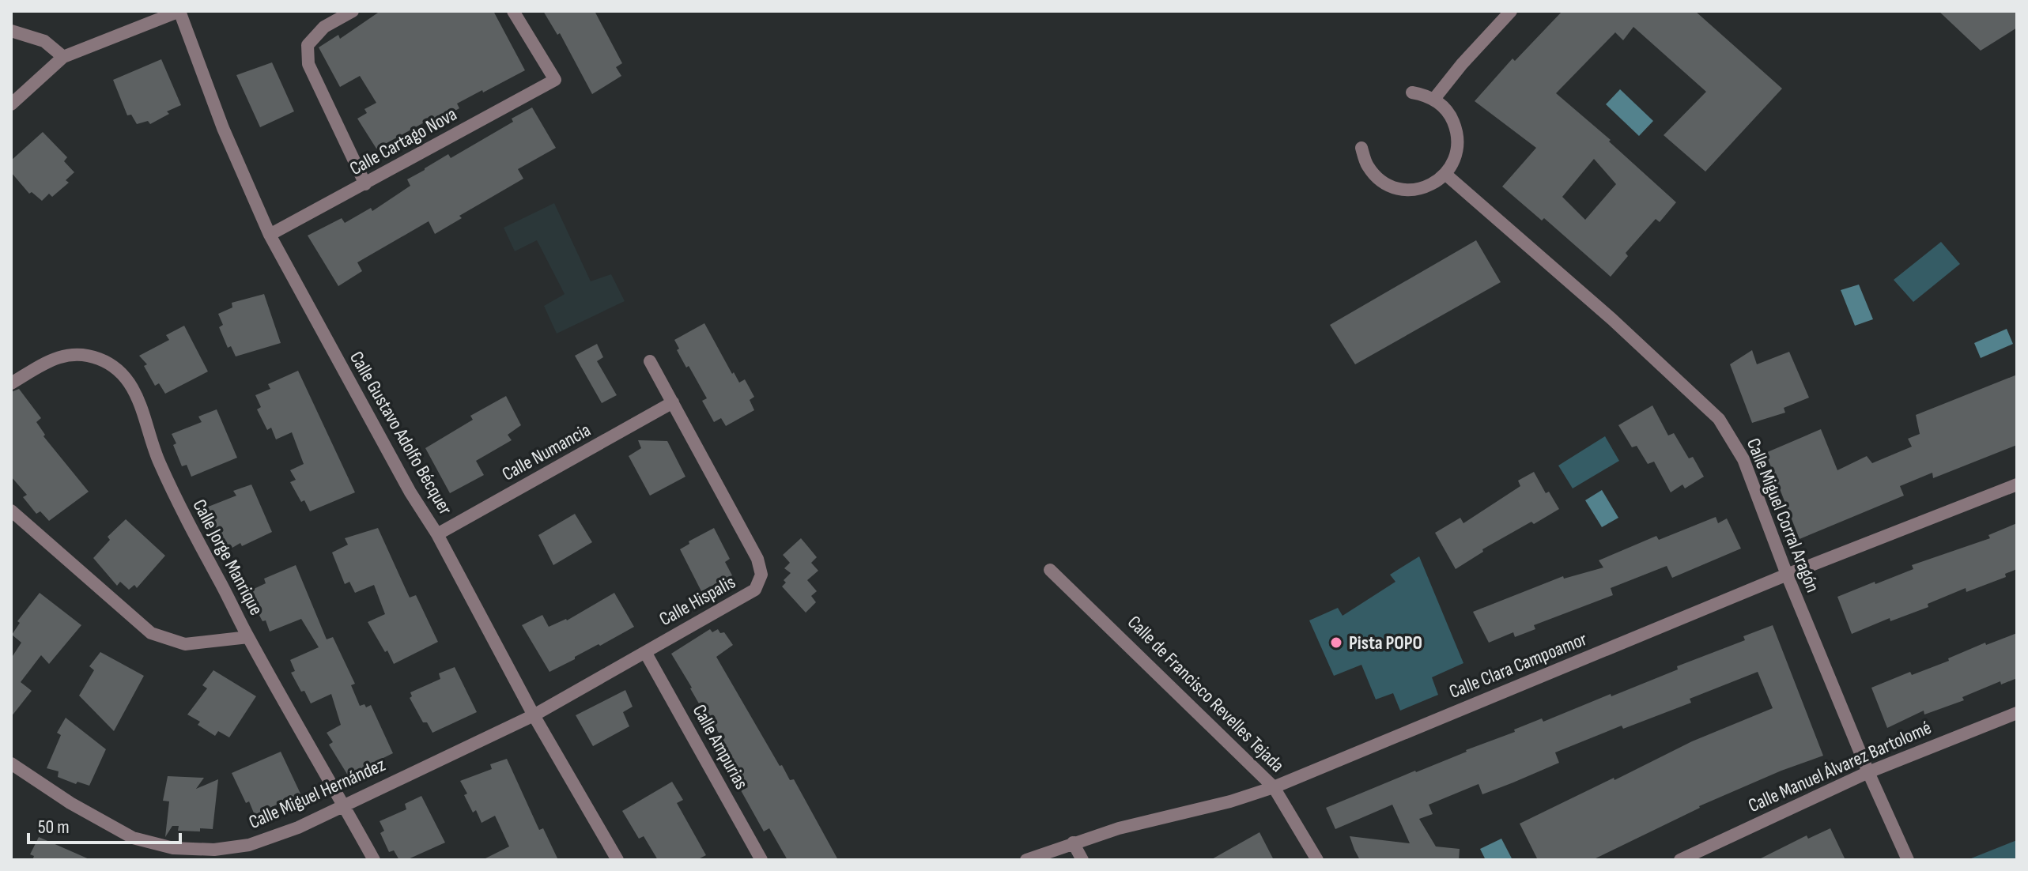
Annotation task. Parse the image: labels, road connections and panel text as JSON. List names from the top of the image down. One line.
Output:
{"streets":{"street":["Calle Cartago Nova","Calle Gustavo Adolfo Bécquer","Calle Numancia","Calle Miguel Corral Aragón","Calle Jorge Manrique","Calle Hispalis","Calle Clara Campoamor","Calle de Francisco Revelles Tejada","Calle Ampurias","Calle Manuel Álvarez Bartolomé","Calle Miguel Hernández"]},"crossings":[["Calle Cartago Nova","Calle Gustavo Adolfo Bécquer"],["Calle Gustavo Adolfo Bécquer","Calle Numancia"],["Calle Gustavo Adolfo Bécquer","Calle Hispalis"],["Calle Gustavo Adolfo Bécquer","Calle Miguel Hernández"],["Calle Numancia","Calle Hispalis"],["Calle Miguel Corral Aragón","Calle Clara Campoamor"],["Calle Miguel Corral Aragón","Calle Manuel Álvarez Bartolomé"],["Calle Jorge Manrique","Calle Miguel Hernández"],["Calle Hispalis","Calle Ampurias"],["Calle Hispalis","Calle Miguel Hernández"],["Calle Clara Campoamor","Calle de Francisco Revelles Tejada"]],"places":["Pista POPO"],"scale_bar":"50 m"}
